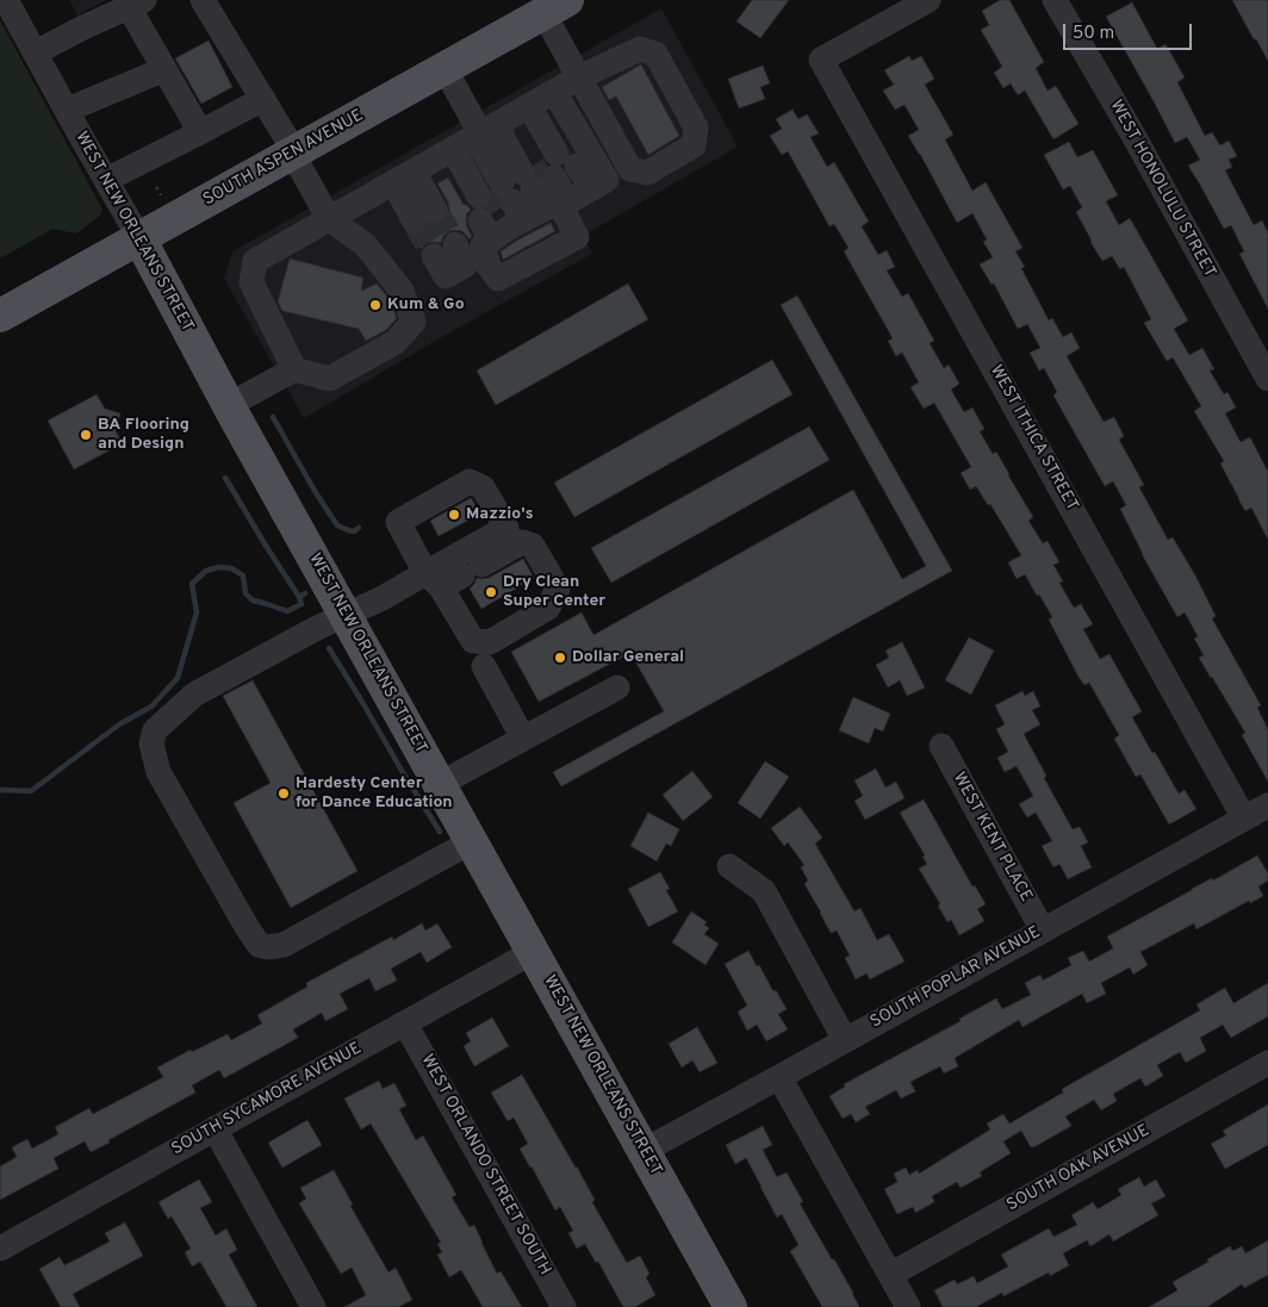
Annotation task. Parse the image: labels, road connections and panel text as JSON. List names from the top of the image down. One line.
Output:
{"streets":{"main road":["SOUTH ASPEN AVENUE","WEST NEW ORLEANS STREET"],"street":["WEST HONOLULU STREET","WEST ITHICA STREET","WEST KENT PLACE","SOUTH POPLAR AVENUE","SOUTH SYCAMORE AVENUE","WEST ORLANDO STREET SOUTH","SOUTH OAK AVENUE"]},"crossings":[["SOUTH ASPEN AVENUE","WEST NEW ORLEANS STREET"],["WEST NEW ORLEANS STREET","SOUTH POPLAR AVENUE"],["WEST NEW ORLEANS STREET","SOUTH SYCAMORE AVENUE"],["WEST ITHICA STREET","SOUTH POPLAR AVENUE"],["WEST KENT PLACE","SOUTH POPLAR AVENUE"],["SOUTH SYCAMORE AVENUE","WEST ORLANDO STREET SOUTH"]],"places":["Kum & Go","BA Flooring and Design","Mazzio's","Dry Clean Super Center","Dollar General","Hardesty Center for Dance Education"],"scale_bar":"50 m"}
